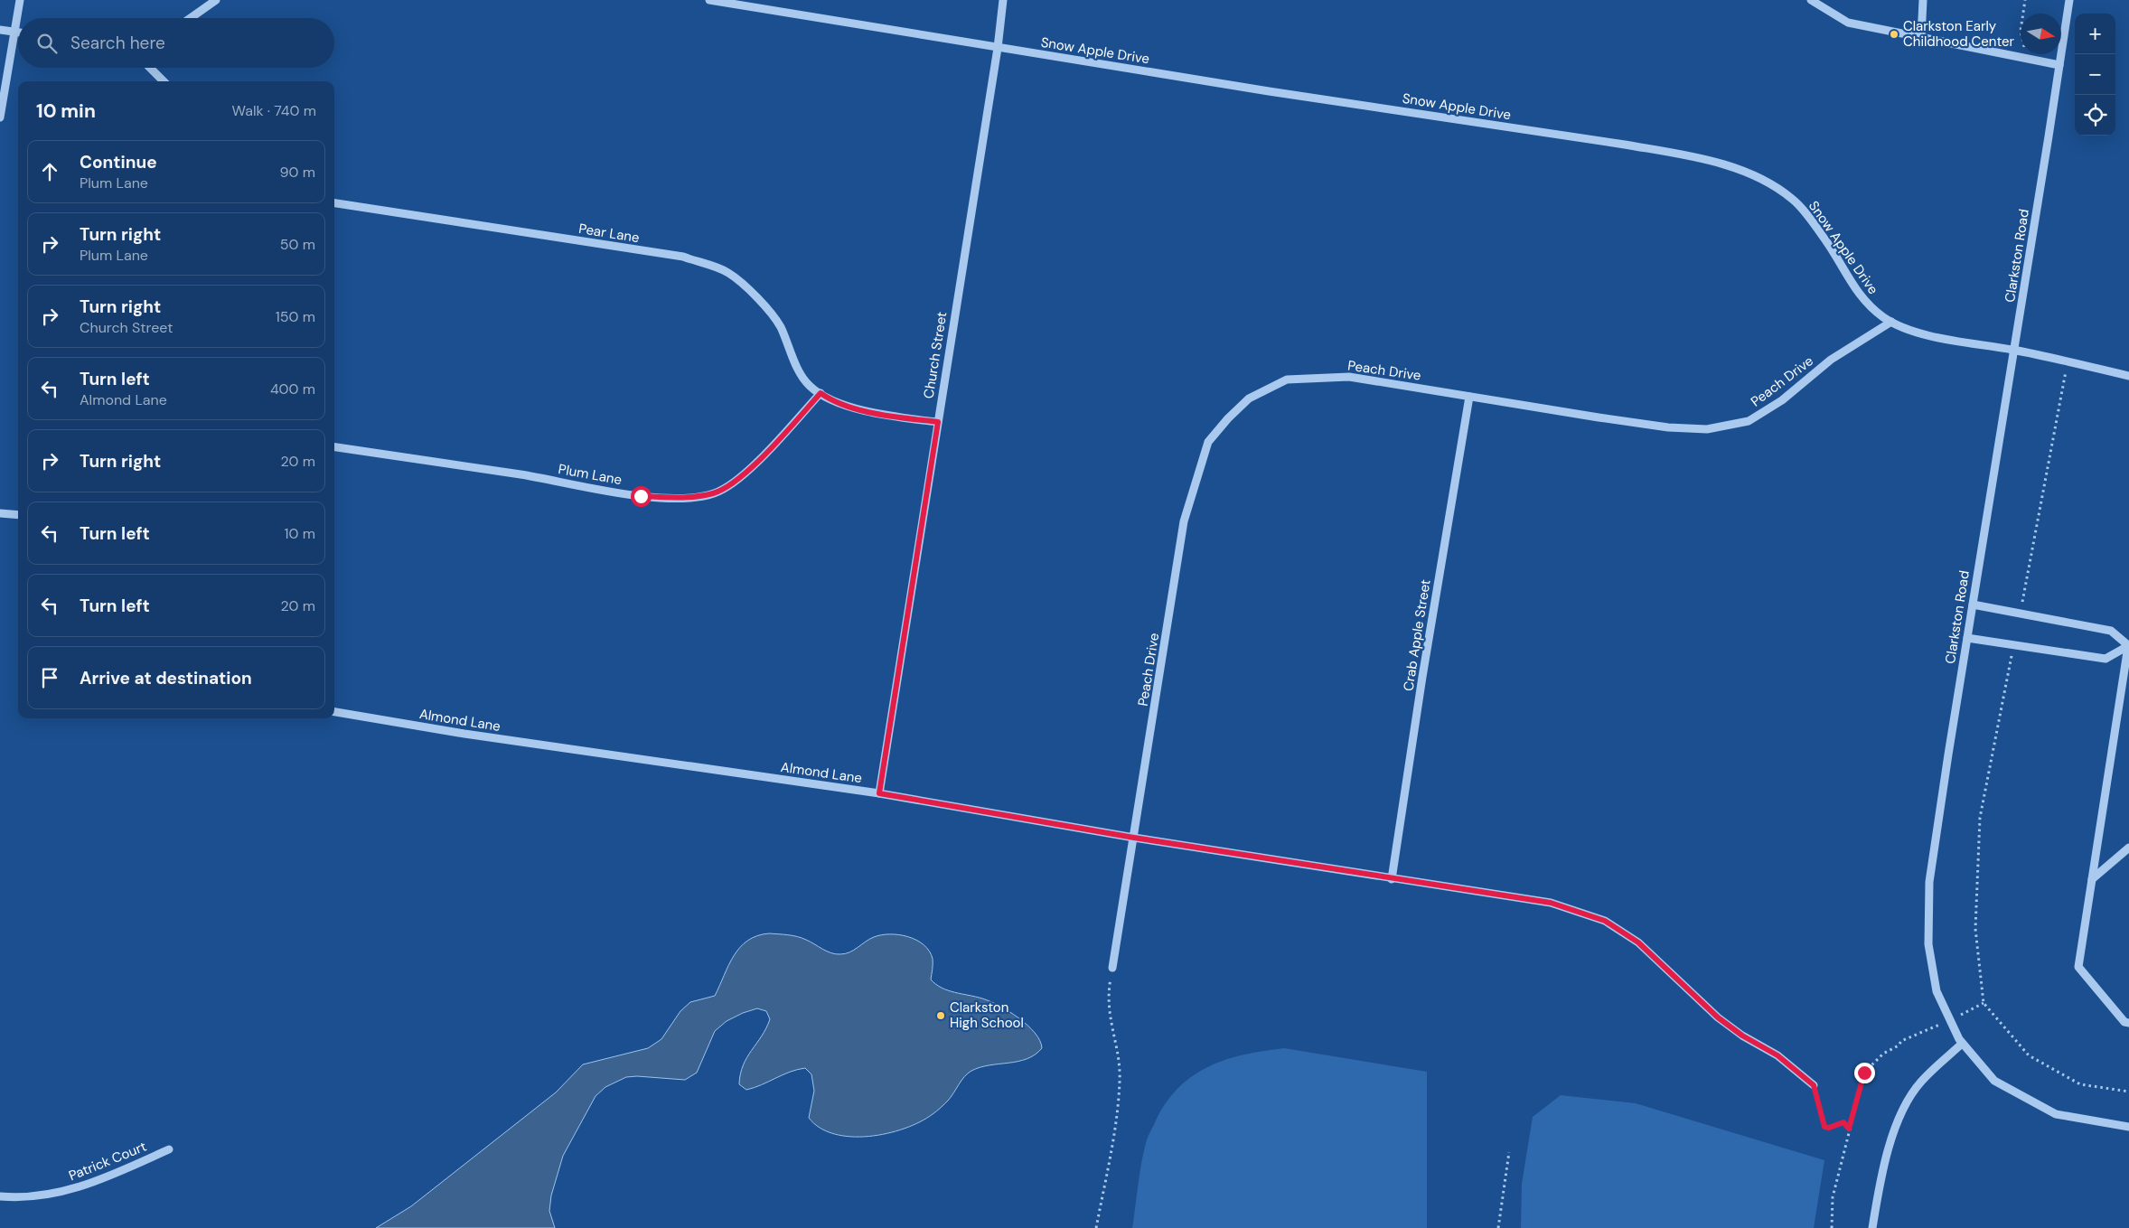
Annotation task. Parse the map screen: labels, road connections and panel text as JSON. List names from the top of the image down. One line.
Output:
{"streets":{"street":["Snow Apple Drive","Pear Lane","Clarkston Road","Church Street","Peach Drive","Plum Lane","Crab Apple Street","Almond Lane","Patrick Court"]},"crossings":[["Snow Apple Drive","Clarkston Road"],["Snow Apple Drive","Church Street"],["Snow Apple Drive","Peach Drive"],["Pear Lane","Plum Lane"],["Church Street","Almond Lane"],["Peach Drive","Crab Apple Street"],["Peach Drive","Almond Lane"],["Crab Apple Street","Almond Lane"]],"places":["Clarkston Early Childhood Center","Clarkston High School"],"north":"right","page":{"map_buttons":["+","−"],"search":"Search here","heading":["10 min","Walk · 740 m"],"list":[["Continue","Plum Lane","90 m"],["Turn right","Plum Lane","50 m"],["Turn right","Church Street","150 m"],["Turn left","Almond Lane","400 m"],["Turn right","20 m"],["Turn left","10 m"],["Turn left","20 m"],"Arrive at destination"]}}
